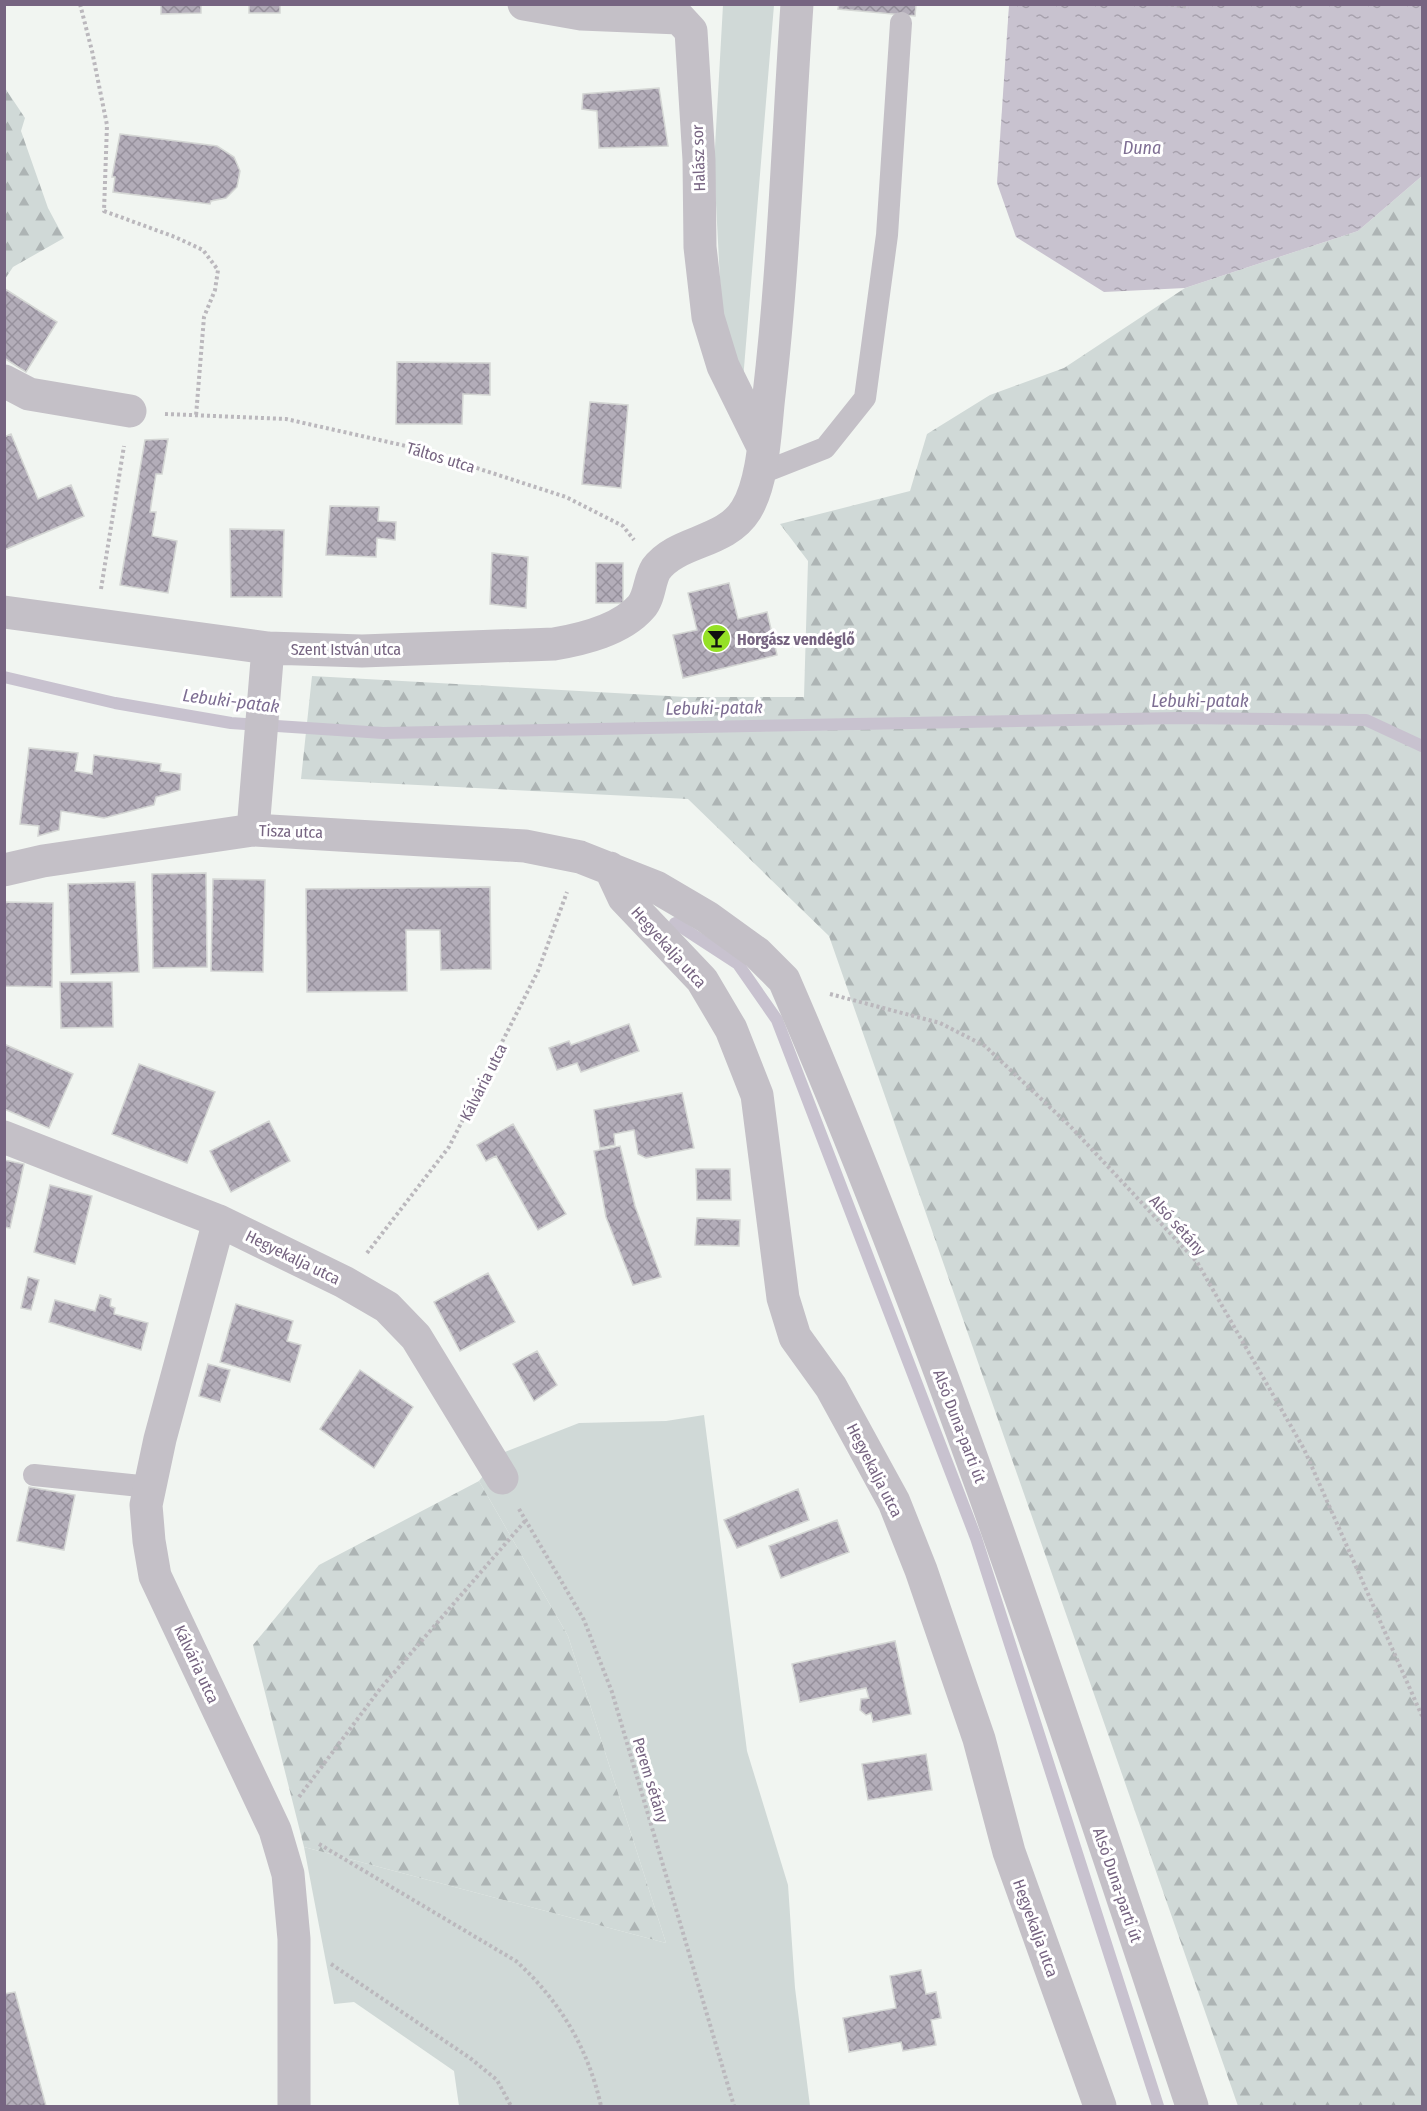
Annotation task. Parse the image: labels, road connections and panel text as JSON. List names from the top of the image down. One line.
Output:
{"streets":{"street":["Halász sor","Szent István utca","Tisza utca","Hegyekalja utca","Kálvária utca","Alsó Duna-parti út"],"path":["Táltos utca","Alsó sétány","Perem sétány"]},"crossings":[["Táltos utca","Szent István utca"],["Tisza utca","Kálvária utca"],["Tisza utca","Alsó Duna-parti út"],["Hegyekalja utca","Kálvária utca"],["Hegyekalja utca","Alsó Duna-parti út"],["Hegyekalja utca","Perem sétány"],["Kálvária utca","Alsó Duna-parti út"],["Alsó sétány","Alsó Duna-parti út"]],"water":["Duna","Lebuki-patak"],"places":{"bar":["Horgász vendéglő"]}}
